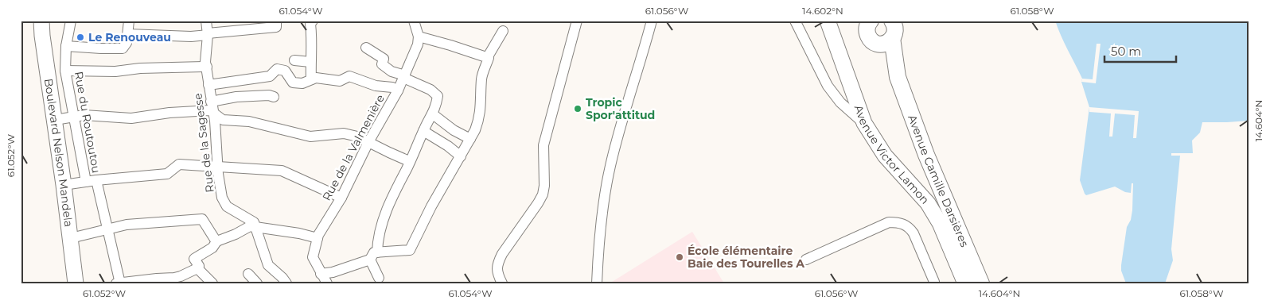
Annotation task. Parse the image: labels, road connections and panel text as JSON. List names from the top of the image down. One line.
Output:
{"streets":{"main road":["Avenue Camille Darsières"],"street":["Rue du Routoutou","Rue de la Sagesse","Rue de la Valmenière","Boulevard Nelson Mandela","Avenue Victor Lamon"]},"places":["Le Renouveau","Tropic Spor'attitud","École élémentaire Baie des Tourelles A"],"scale_bar":"50 m","coordinates":["61.054°W","61.056°W","14.602°N","61.058°W","14.604°N","61.052°W"]}
